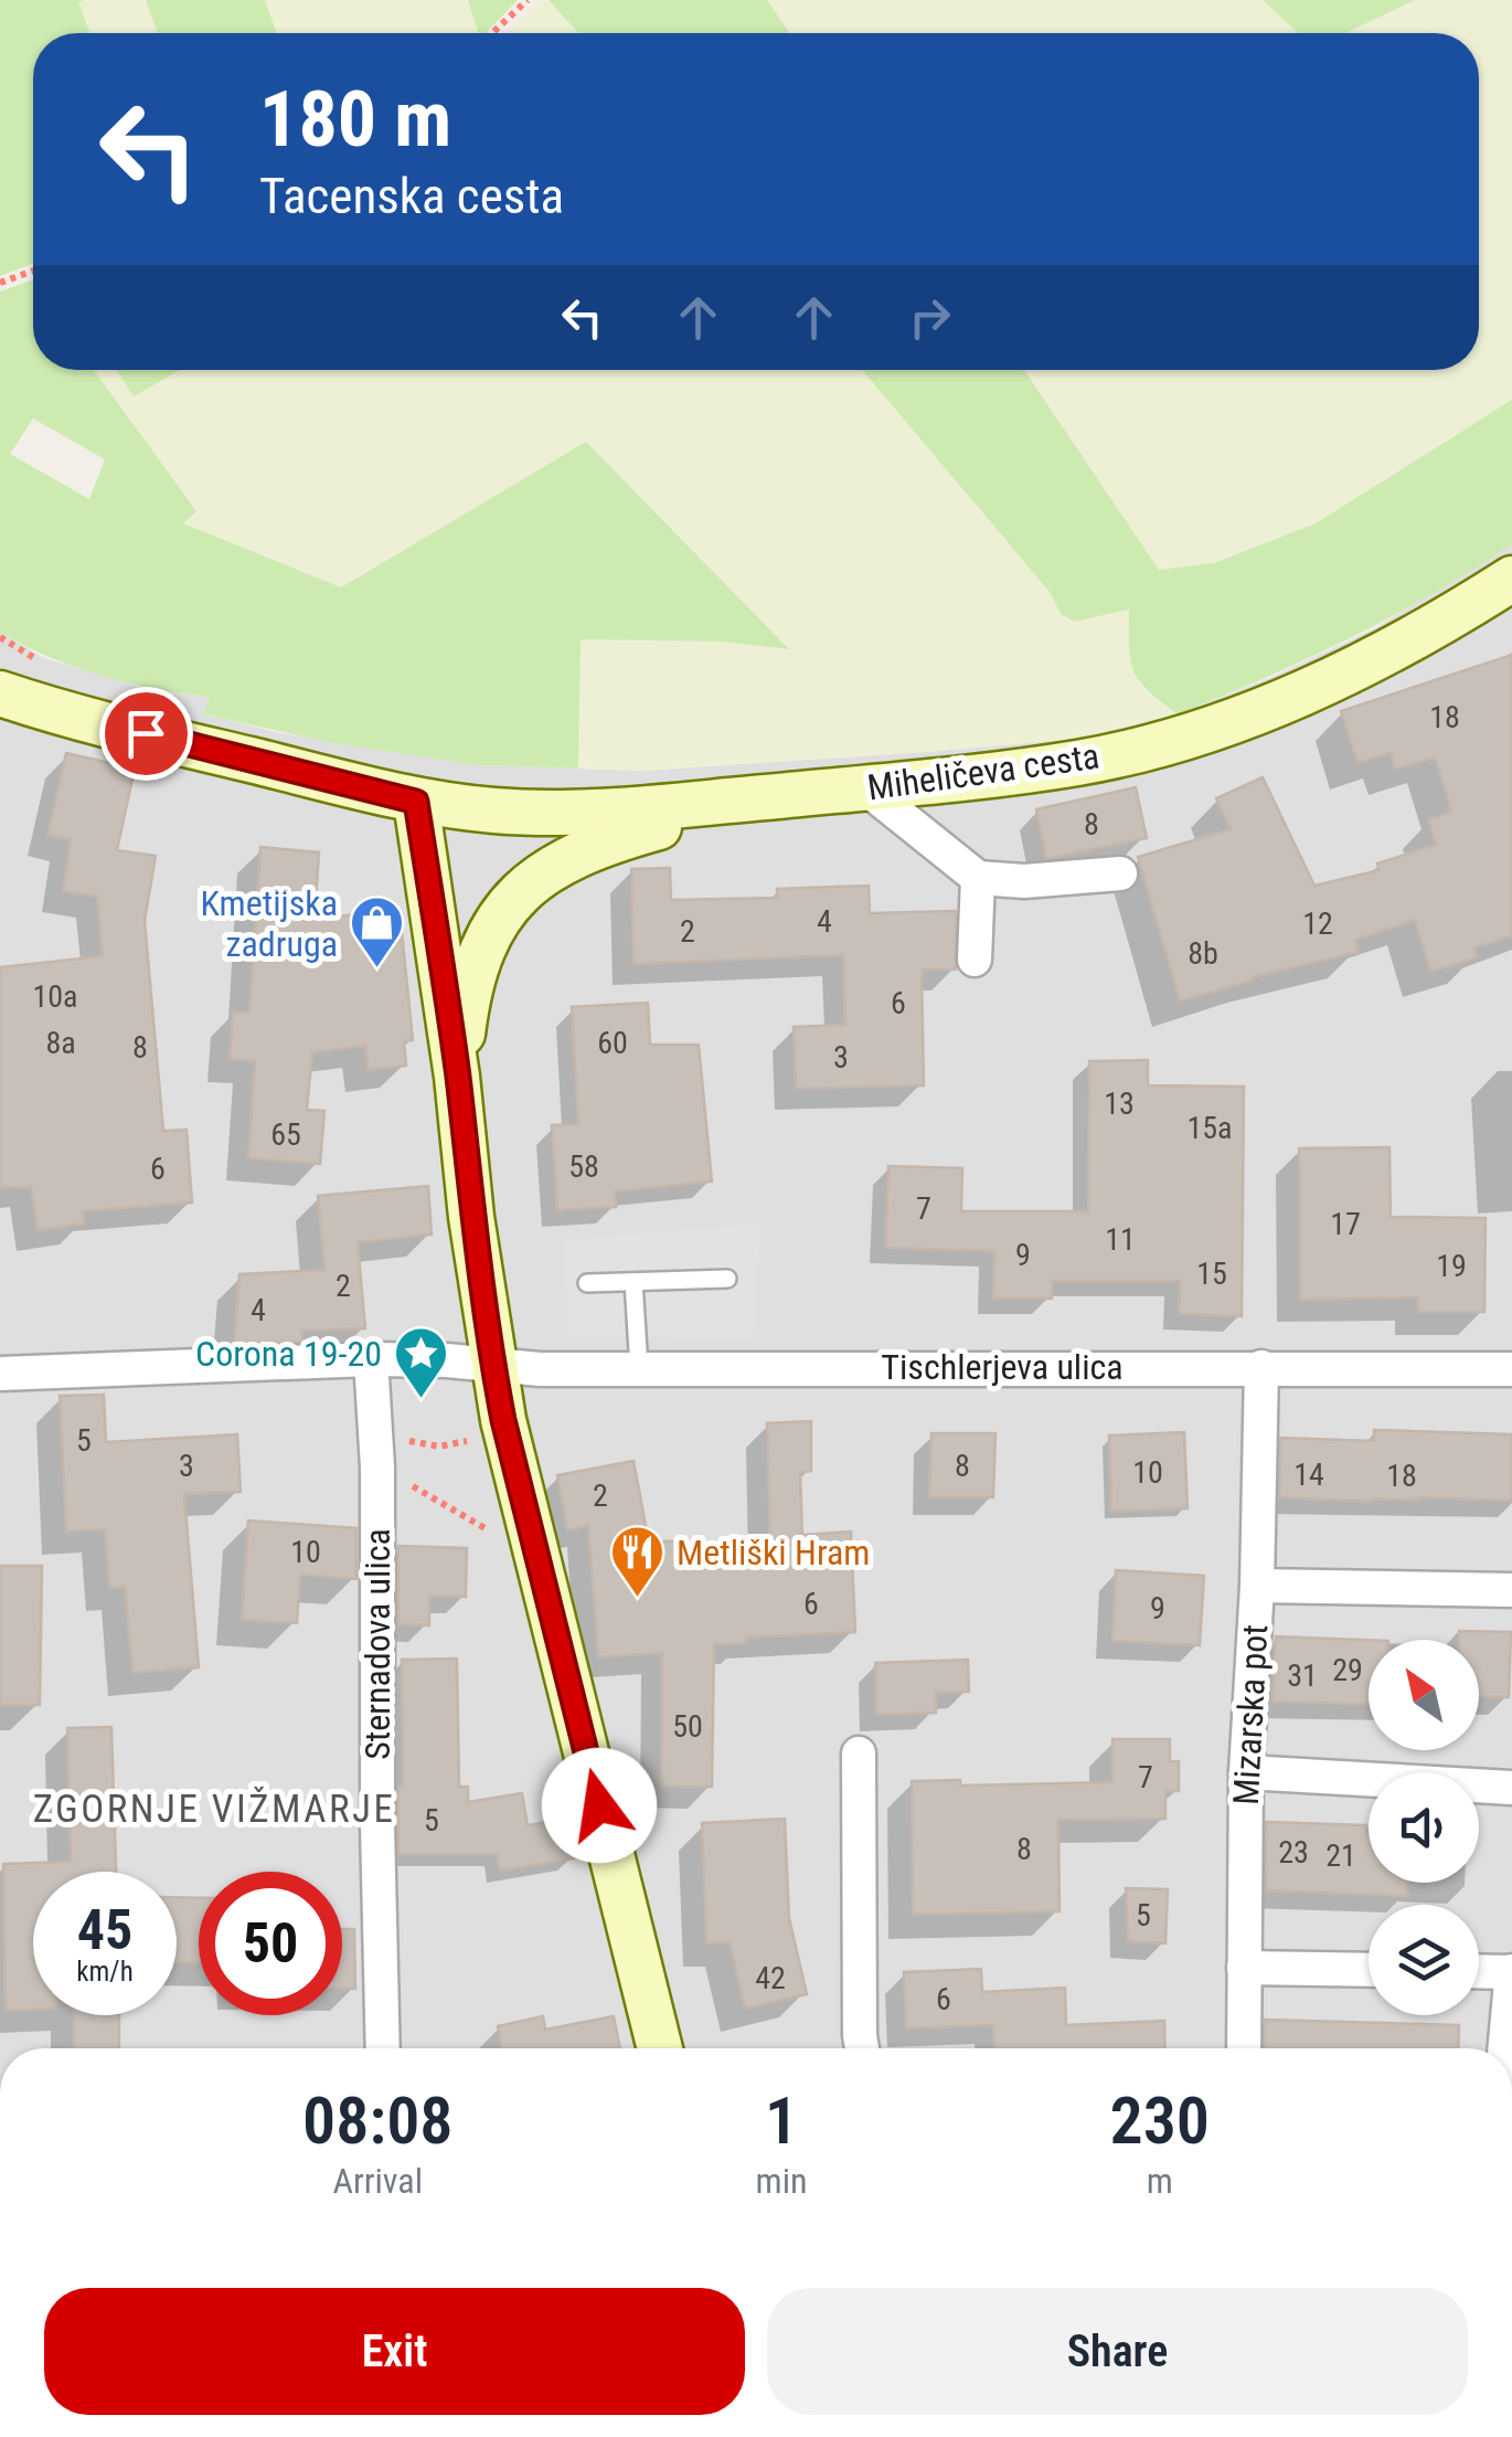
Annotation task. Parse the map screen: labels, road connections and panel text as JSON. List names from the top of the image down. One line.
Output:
{"streets":{"main road":["Miheličeva cesta"],"street":["Tischlerjeva ulica","Sternadova ulica","Mizarska pot"]},"crossings":[["Tischlerjeva ulica","Sternadova ulica"],["Tischlerjeva ulica","Mizarska pot"]],"districts":["ZGORNJE VIŽMARJE"],"places":{"shop":["Kmetijska zadruga"],"place":["Corona 19-20"],"restaurant":["Metliški Hram"]},"house_numbers":["18","8","4","12","2","8b","10a","6","8a","60","8","3","13","15a","65","58","6","7","17","11","9","19","15","2","4","5","3","8","10","14","18","2","10","6","9","29","31","50","7","5","8","23","21","5","42","6"],"north":"top left","page":{"turn":["180 m","Tacenska cesta"],"speed":"45 km/h","limit":"50","eta":["08:08","Arrival","1","min","230","m"],"buttons":["Exit","Share"]}}
